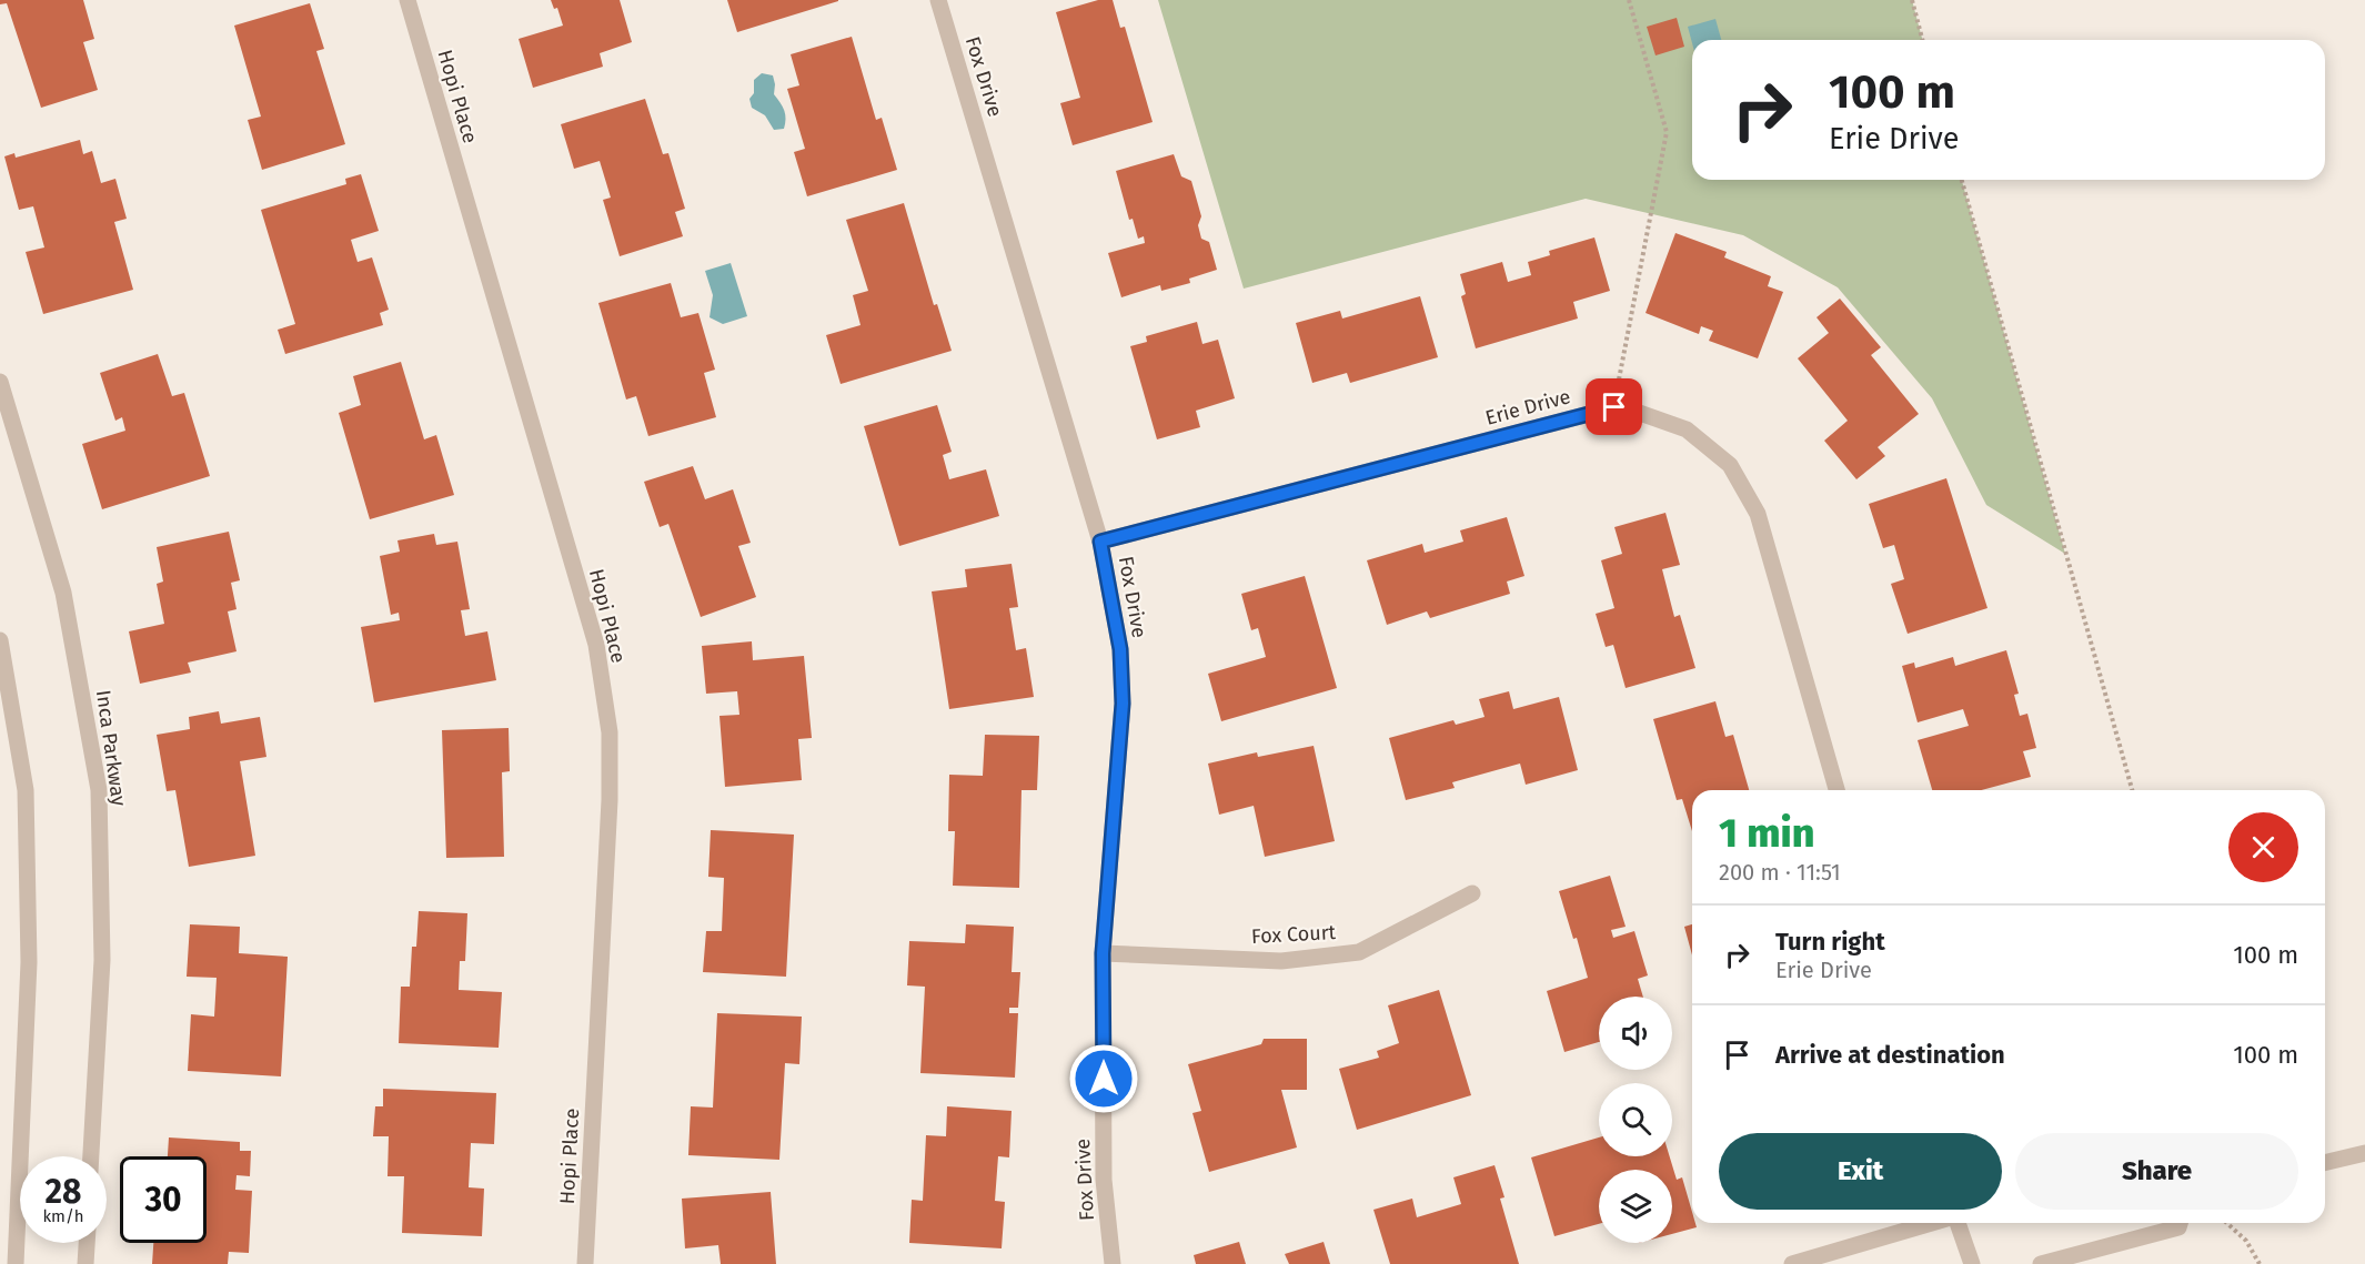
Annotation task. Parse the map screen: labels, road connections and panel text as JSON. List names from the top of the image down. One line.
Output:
{"streets":{"street":["Fox Drive","Hopi Place","Erie Drive","Inca Parkway","Fox Court"]},"crossings":[["Fox Drive","Erie Drive"],["Fox Drive","Fox Court"]],"page":{"turn":["100 m","Erie Drive"],"heading":["1 min","200 m · 11:51"],"list":[{"name":"Turn right","note":"Erie Drive","value":"100 m"},{"name":"Arrive at destination","value":"100 m"}],"buttons":["Exit","Share"],"speed":"28 km/h","limit":"30"}}
